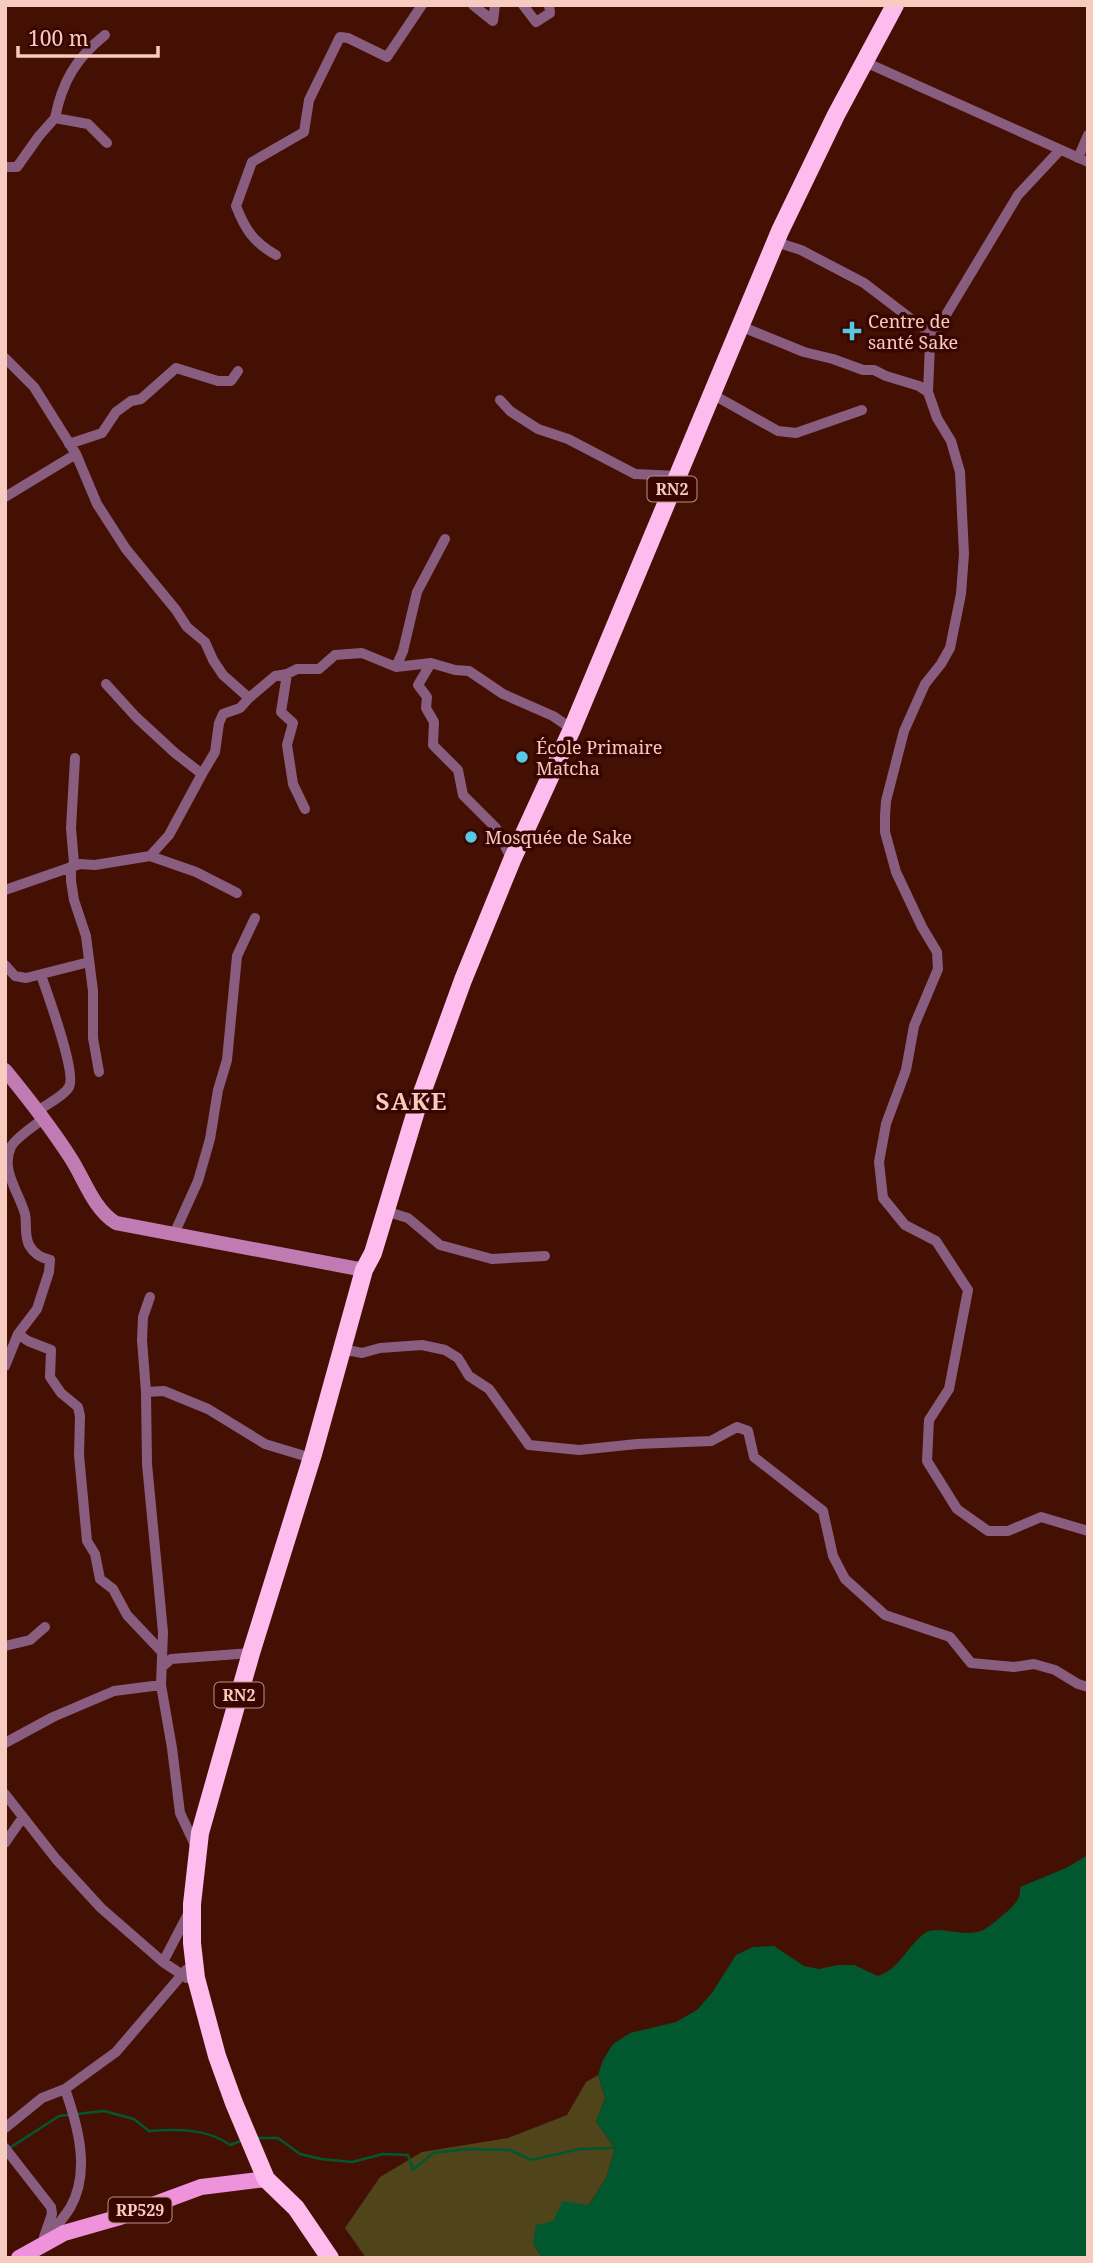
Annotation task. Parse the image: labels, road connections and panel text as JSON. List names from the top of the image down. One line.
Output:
{"streets":{"highway":["RN2"],"main road":["RP529"]},"crossings":[["RN2","RP529"]],"districts":["SAKE"],"places":{"health":["Centre de santé Sake"],"other":["École Primaire Matcha","Mosquée de Sake"]},"scale_bar":"100 m"}
